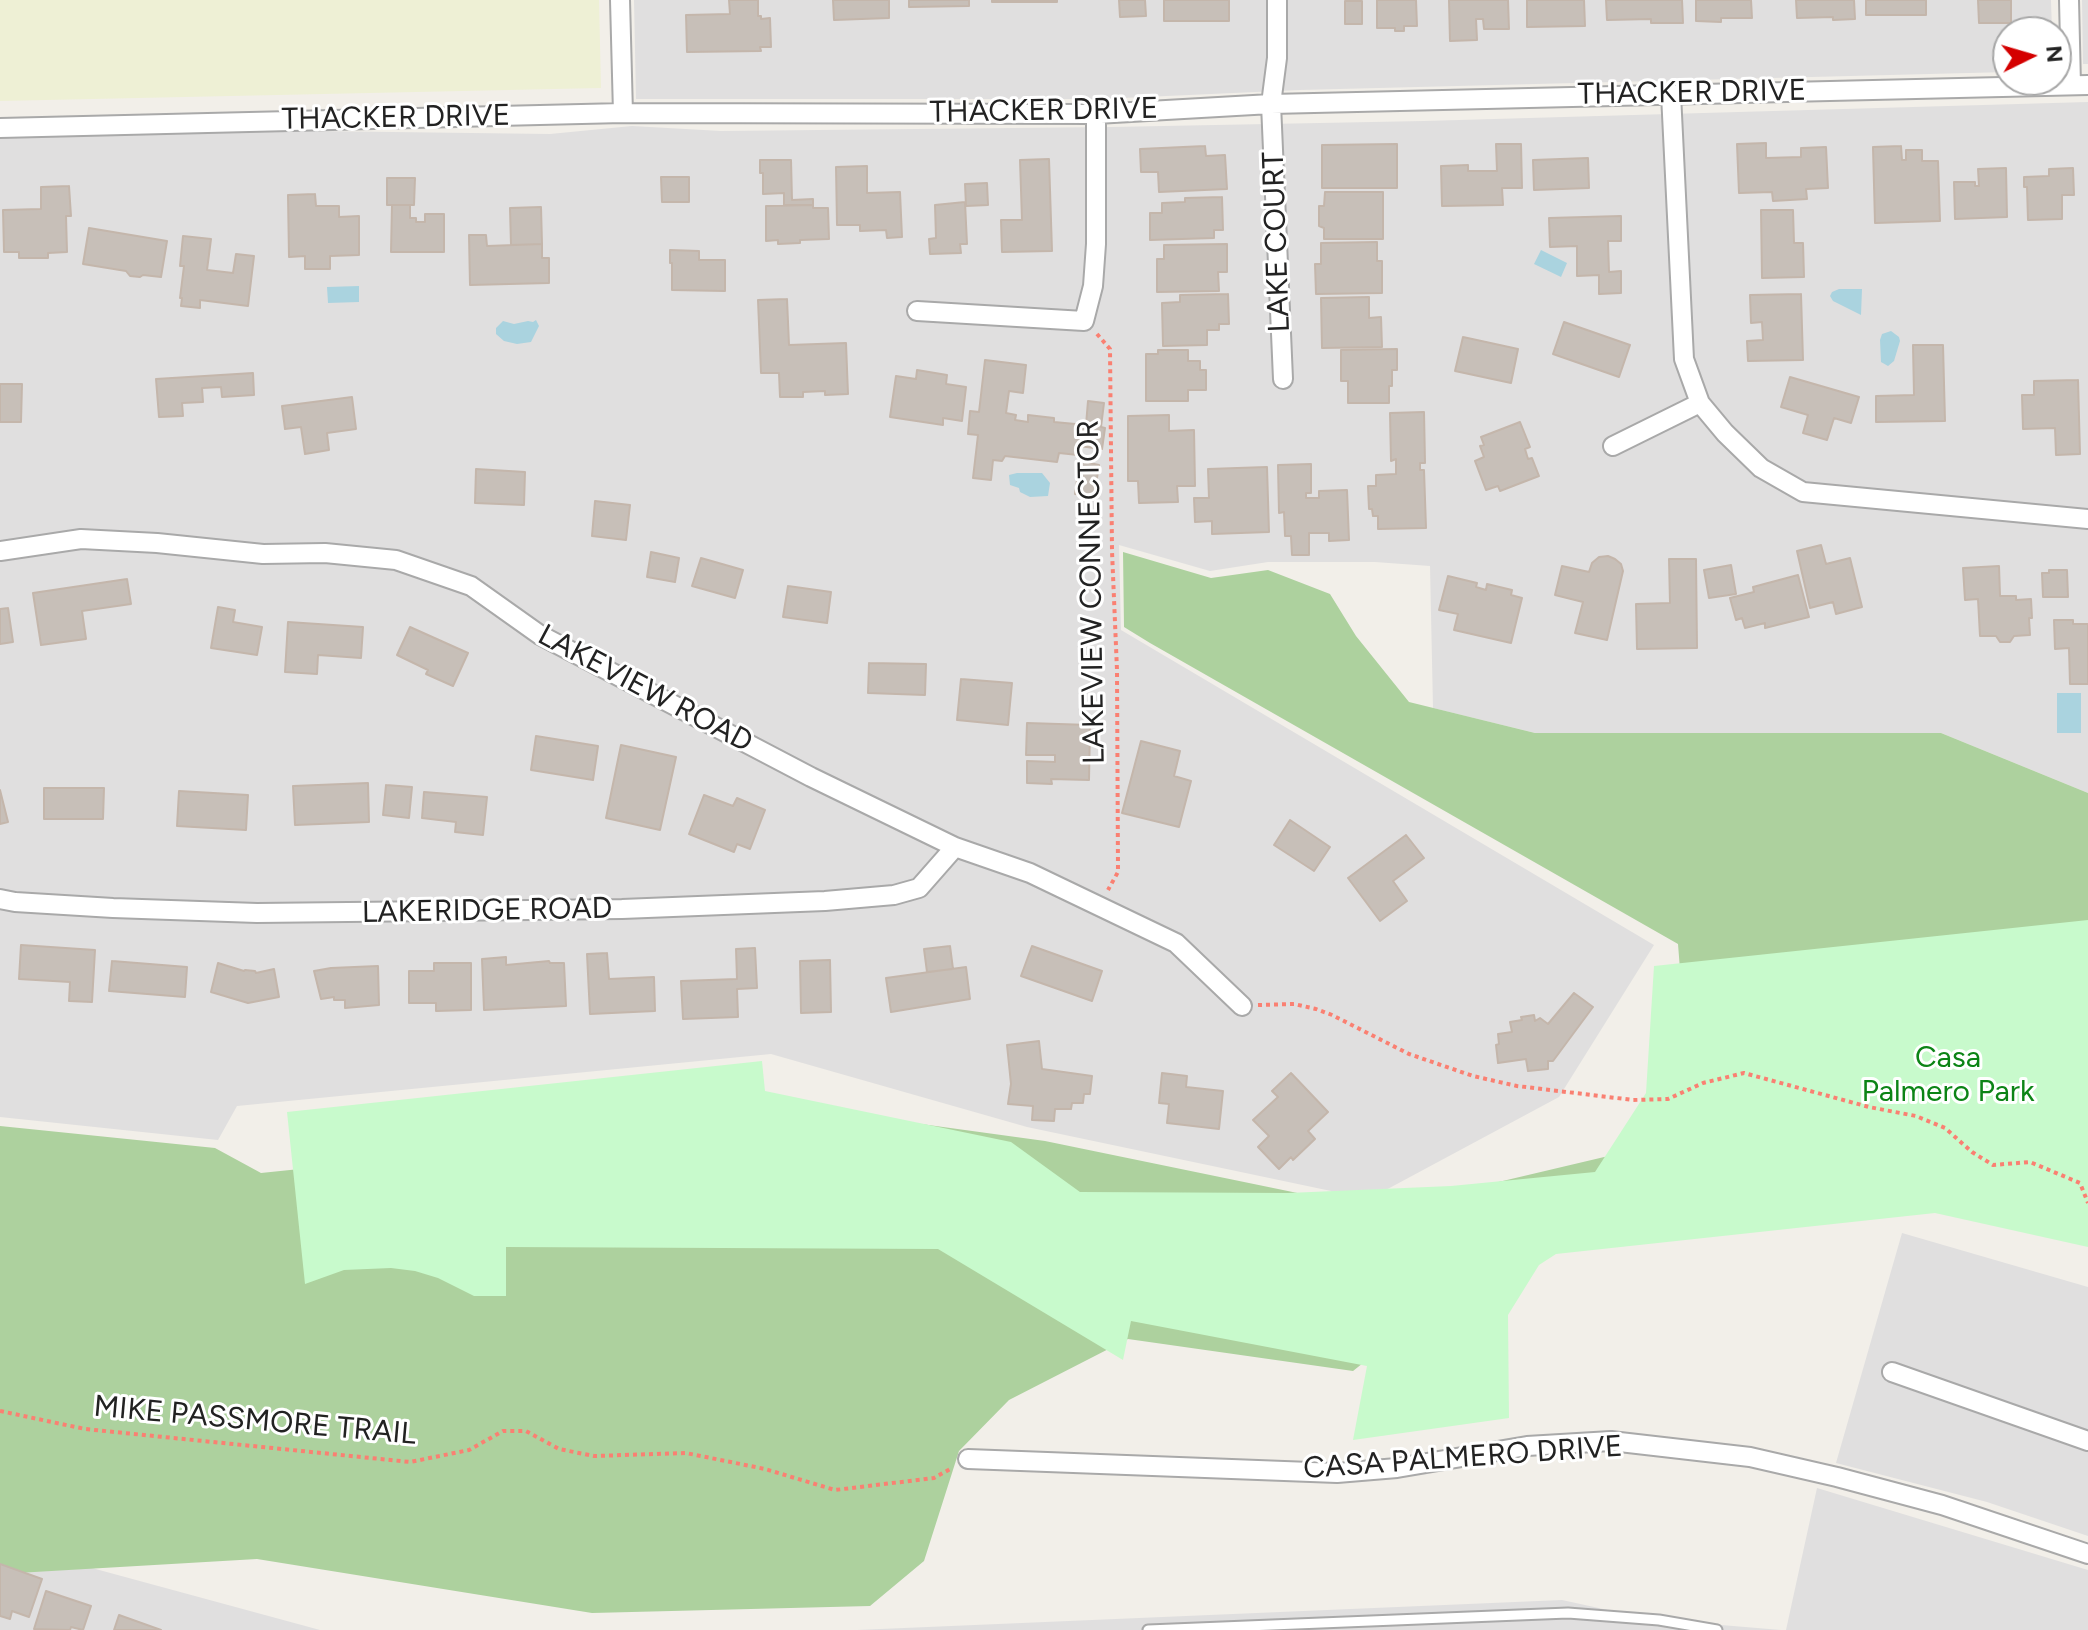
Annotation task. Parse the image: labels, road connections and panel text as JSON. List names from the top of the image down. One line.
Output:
{"streets":{"street":["THACKER DRIVE","LAKE COURT","LAKEVIEW ROAD","LAKERIDGE ROAD","CASA PALMERO DRIVE"],"path":["LAKEVIEW CONNECTOR","MIKE PASSMORE TRAIL"]},"crossings":[["THACKER DRIVE","LAKE COURT"],["LAKEVIEW ROAD","LAKERIDGE ROAD"],["MIKE PASSMORE TRAIL","CASA PALMERO DRIVE"]],"parks":["Casa Palmero Park"],"north":"right"}
